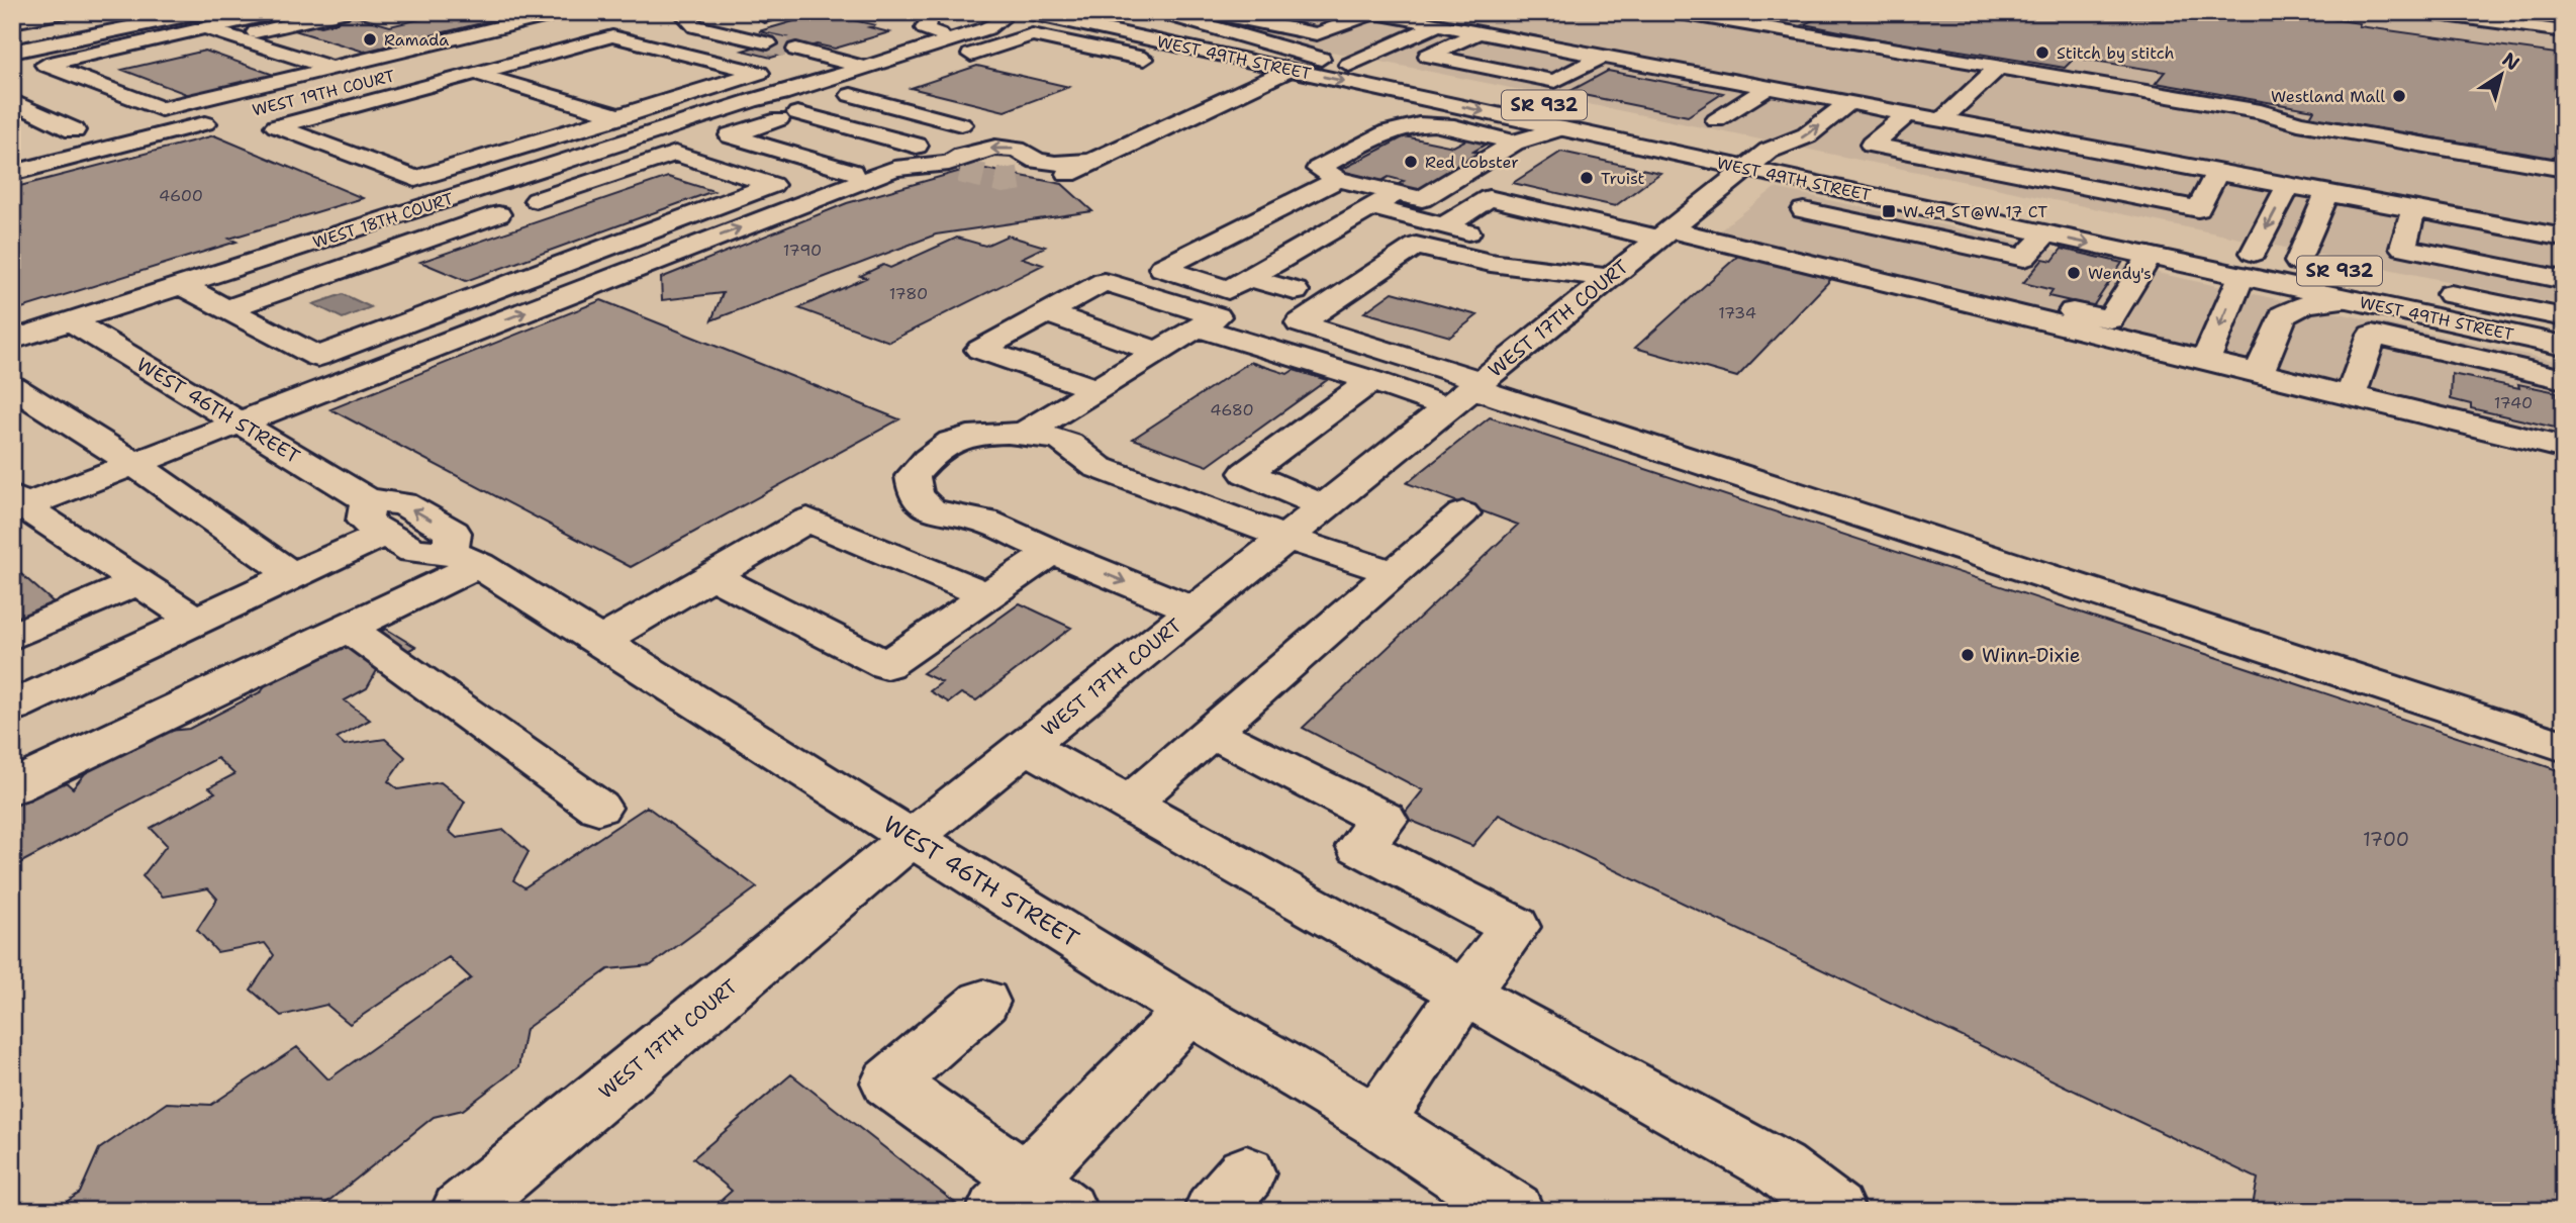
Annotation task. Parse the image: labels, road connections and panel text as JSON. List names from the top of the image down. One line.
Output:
{"streets":{"main road":["WEST 49TH STREET","WEST 19TH COURT","SR 932","WEST 18TH COURT","WEST 17TH COURT","WEST 46TH STREET"]},"crossings":[["WEST 49TH STREET","WEST 18TH COURT"],["WEST 49TH STREET","WEST 17TH COURT"],["WEST 18TH COURT","WEST 46TH STREET"],["WEST 17TH COURT","WEST 46TH STREET"]],"places":{"other":["Ramada","Stitch by stitch","Westland Mall","Red Lobster","Truist","Wendy's","Winn-Dixie"],"transit":["W 49 ST@W 17 CT"]},"house_numbers":["4600","1790","1780","1734","1740","4680","1700"],"north":"top right"}
